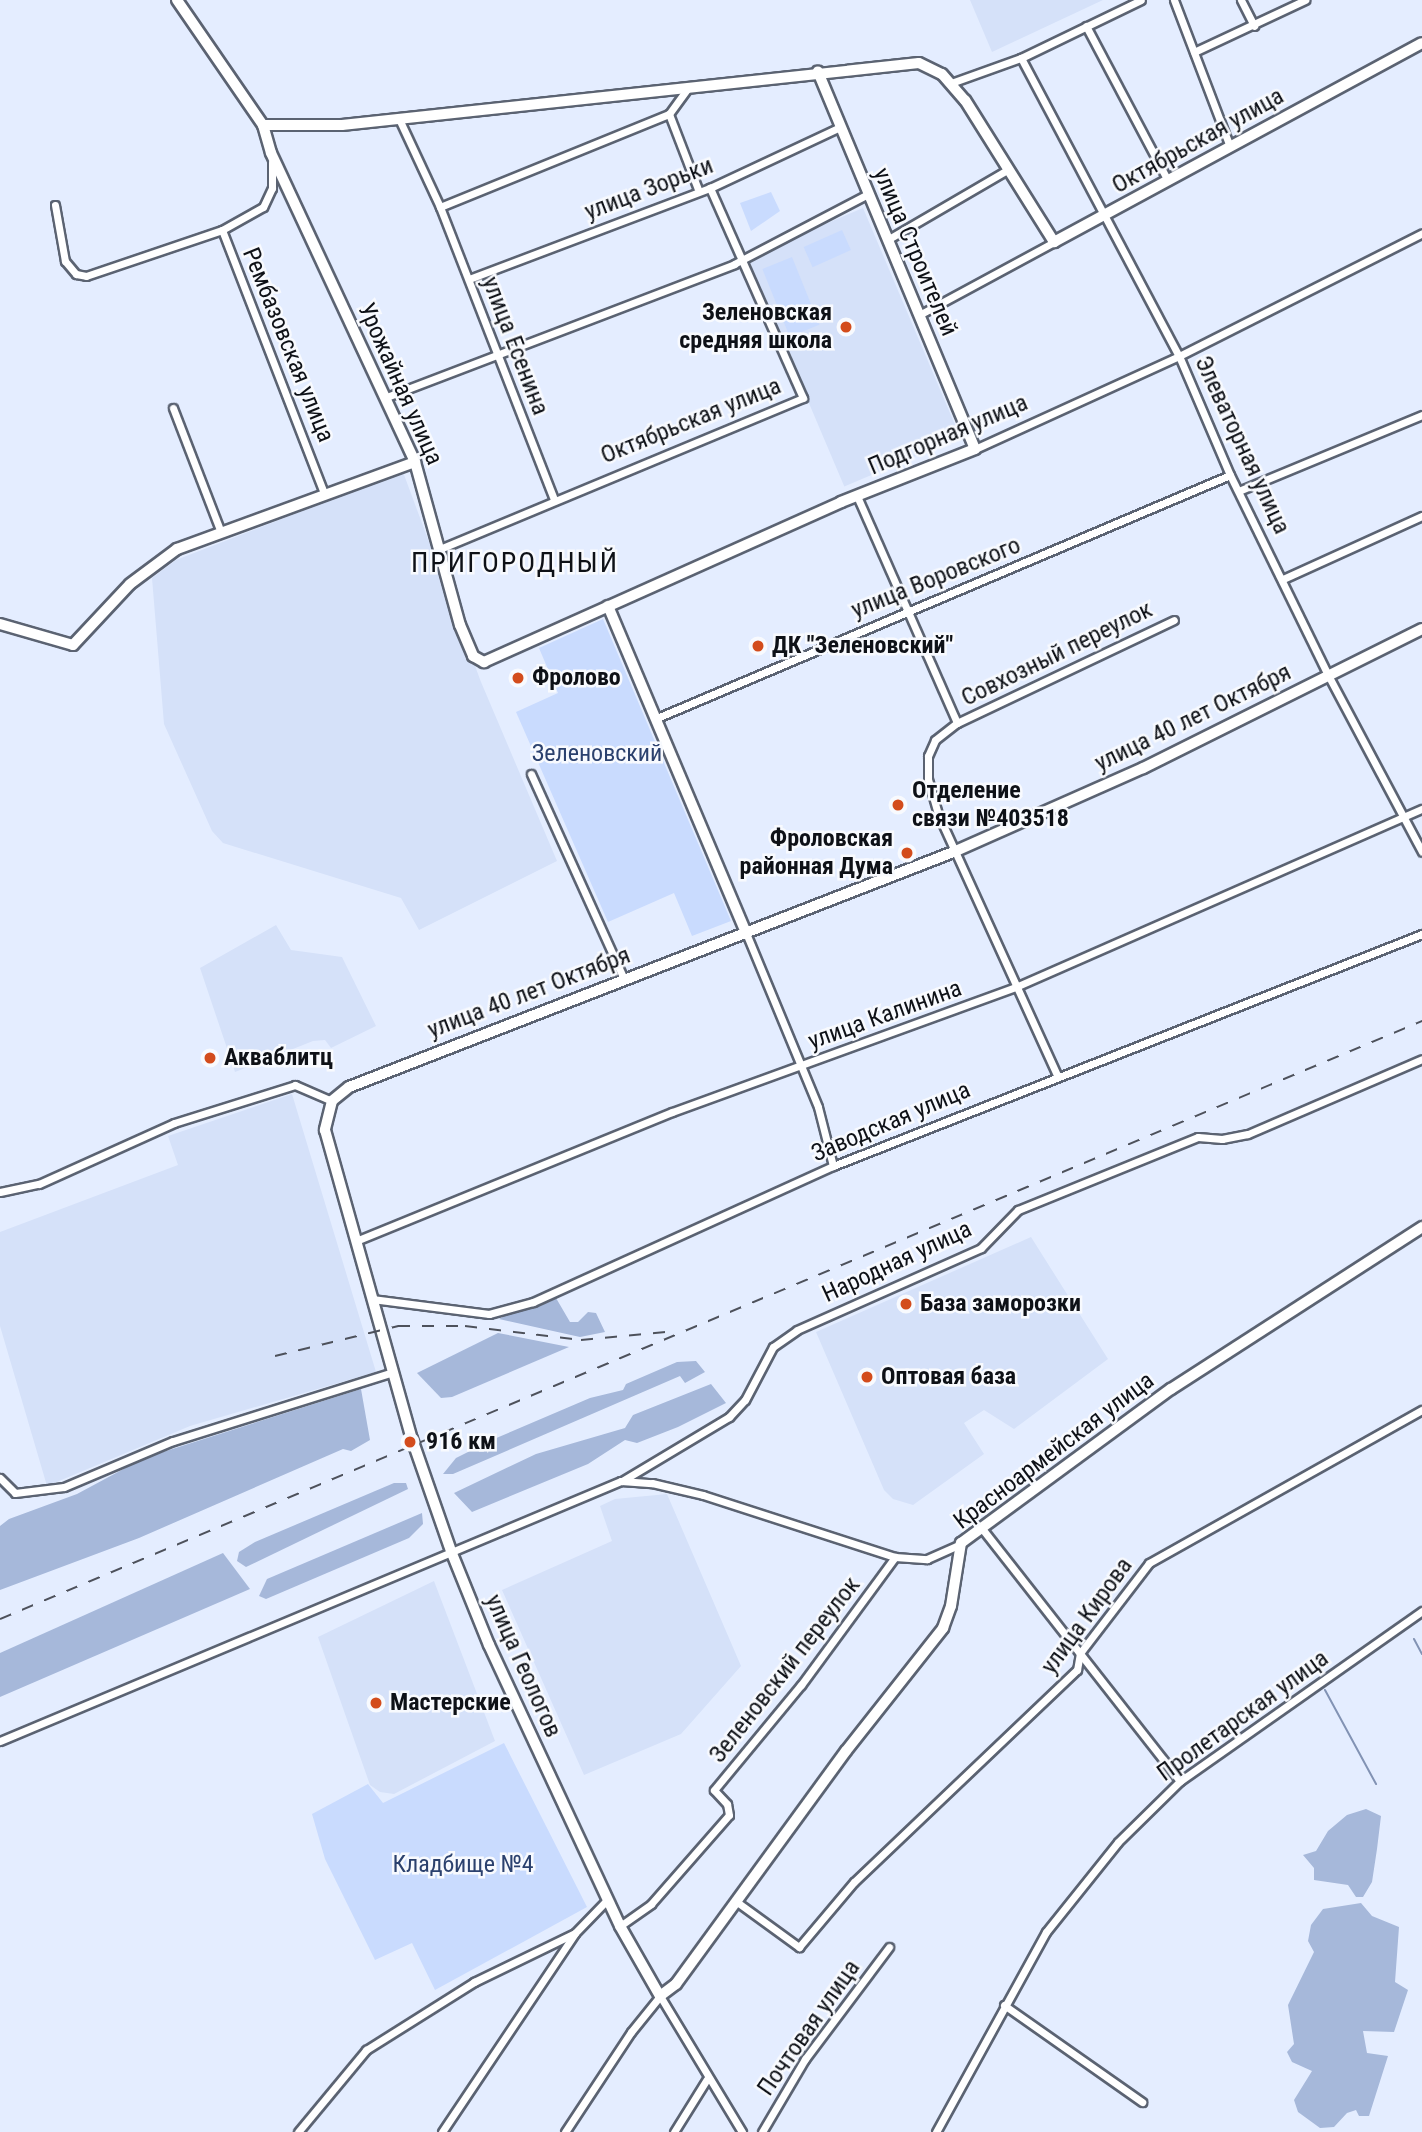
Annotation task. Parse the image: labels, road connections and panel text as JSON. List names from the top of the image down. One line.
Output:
{"streets":{"street":["Октябрьская улица","улица Зорьки","улица Строителей","Рембазовская улица","улица Есенина","Урожайная улица","Подгорная улица","Элеваторная улица","улица Воровского","Совхозный переулок","улица 40 лет Октября","улица Калинина","Заводская улица","Народная улица","Красноармейская улица","улица Кирова","улица Геологов","Зеленовский переулок","Пролетарская улица","Почтовая улица"]},"crossings":[["Октябрьская улица","улица Строителей"],["Октябрьская улица","улица Есенина"],["Октябрьская улица","Урожайная улица"],["Октябрьская улица","Элеваторная улица"],["улица Зорьки","улица Строителей"],["улица Зорьки","улица Есенина"],["улица Строителей","Подгорная улица"],["Рембазовская улица","Урожайная улица"],["Урожайная улица","Подгорная улица"],["Подгорная улица","Элеваторная улица"],["Подгорная улица","Совхозный переулок"],["Элеваторная улица","улица Воровского"],["Элеваторная улица","улица 40 лет Октября"],["Элеваторная улица","улица Калинина"],["улица Воровского","Совхозный переулок"],["Совхозный переулок","улица 40 лет Октября"],["Совхозный переулок","улица Калинина"],["Совхозный переулок","Заводская улица"],["Народная улица","Зеленовский переулок"],["Красноармейская улица","улица Кирова"],["Красноармейская улица","улица Геологов"],["Красноармейская улица","Зеленовский переулок"],["улица Геологов","Зеленовский переулок"]],"districts":["ПРИГОРОДНЫЙ"],"parks":["Зеленовский","Кладбище №4"],"places":["Зеленовская средняя школа","ДК \"Зеленовский\"","Фролово","Отделение связи №403518","Фроловская районная Дума","Акваблитц","База заморозки","Оптовая база","916 км","Мастерские"]}
